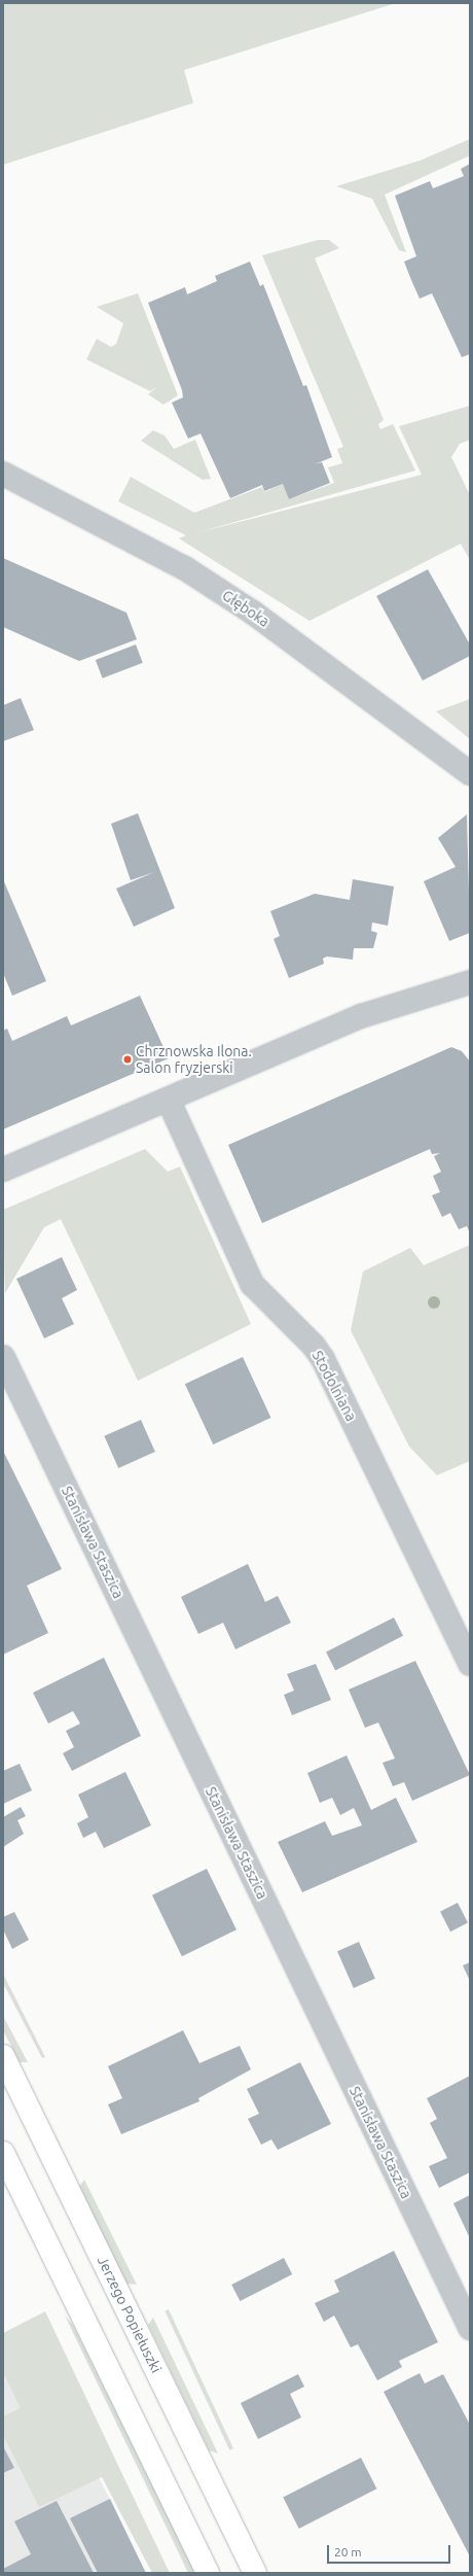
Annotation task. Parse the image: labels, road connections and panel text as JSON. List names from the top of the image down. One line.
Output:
{"streets":{"main road":["Jerzego Popiełuszki"],"street":["Głęboka","Stodolniana","Stanisława Staszica"]},"places":["Chrznowska Ilona. Salon fryzjerski"],"scale_bar":"20 m"}
